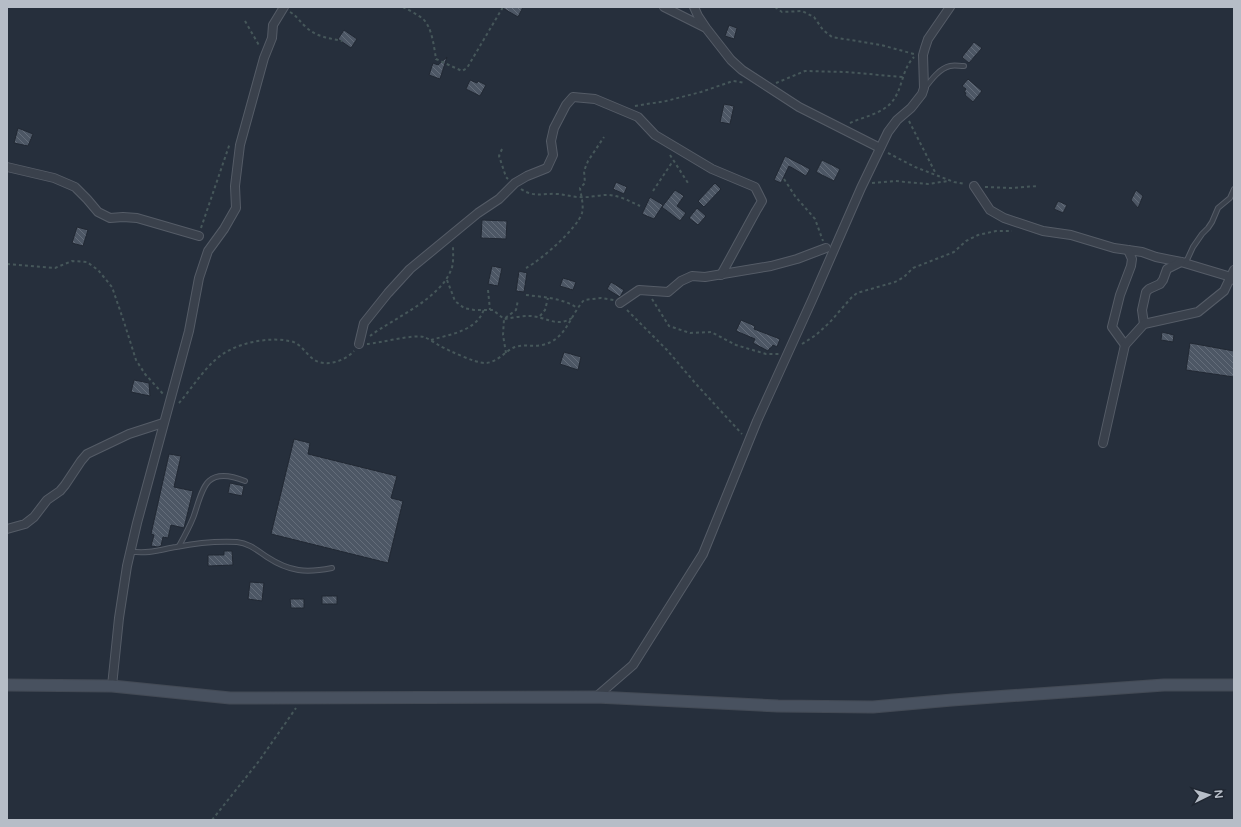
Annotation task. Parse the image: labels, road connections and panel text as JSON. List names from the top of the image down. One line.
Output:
{"north":"right"}
